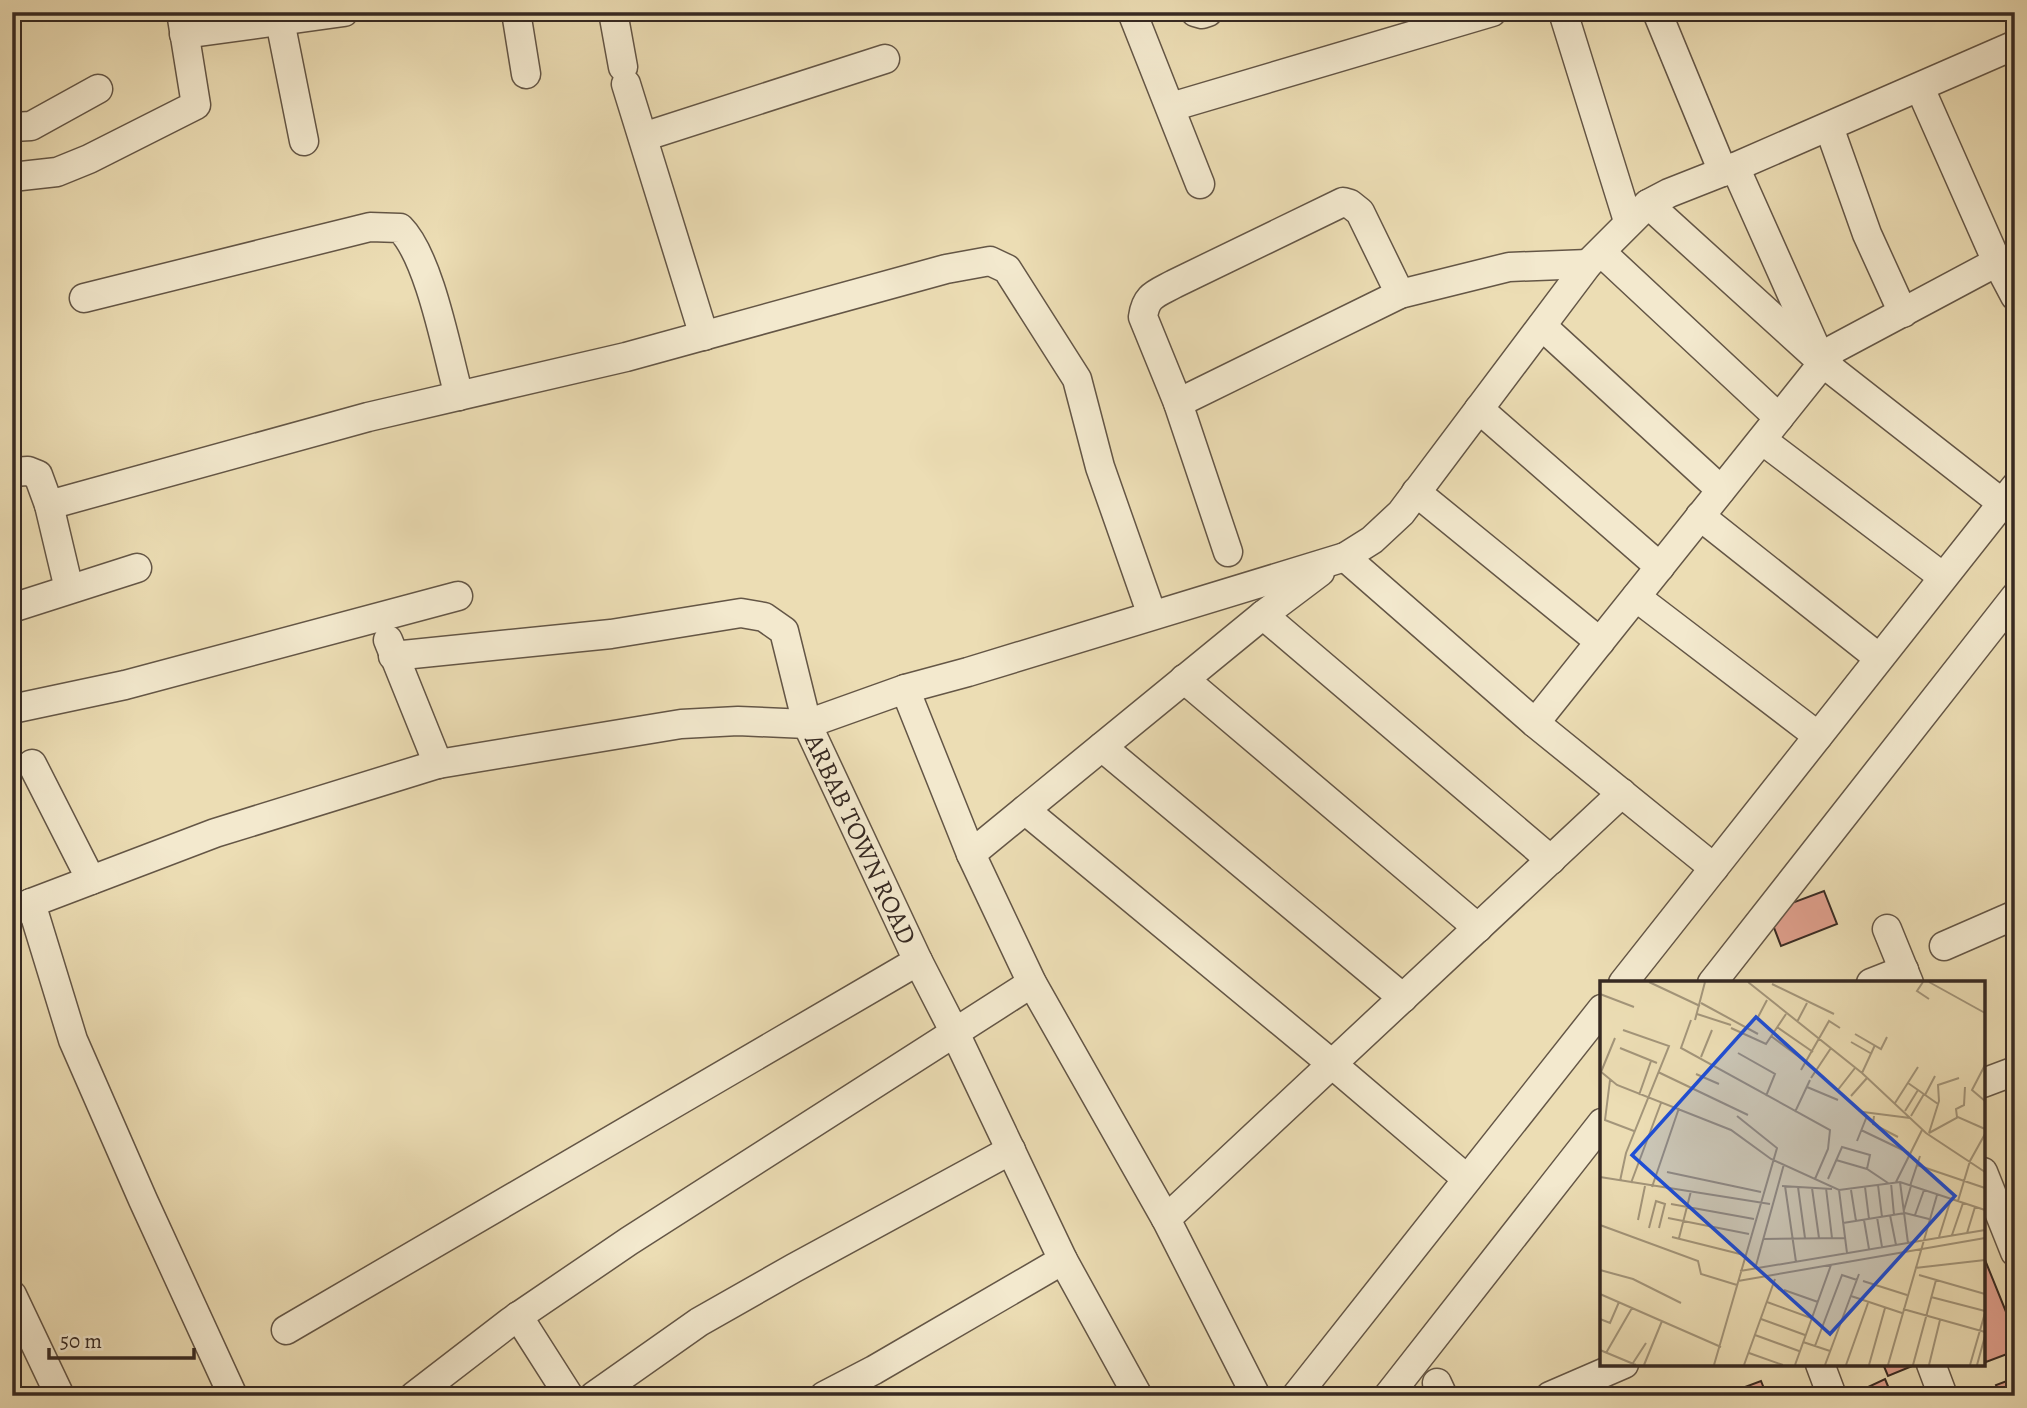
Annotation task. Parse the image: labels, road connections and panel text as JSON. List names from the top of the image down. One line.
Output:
{"streets":{"street":["ARBAB TOWN ROAD"]},"scale_bar":"50 m"}
